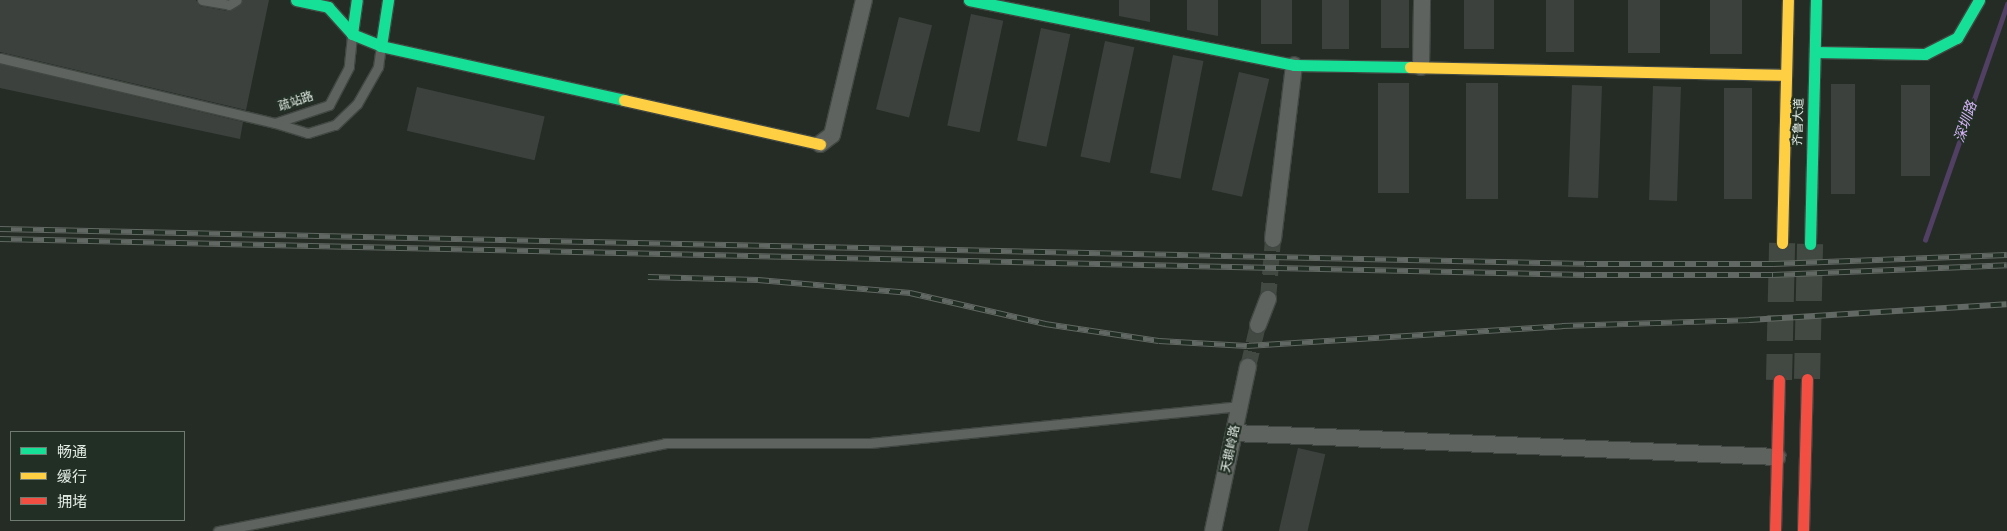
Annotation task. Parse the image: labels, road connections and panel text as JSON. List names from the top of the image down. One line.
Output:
{"streets":{"street":["疏站路","齐鲁大道","天鹅岭路"]},"water":["深圳路"],"legend":["畅通","缓行","拥堵"]}
